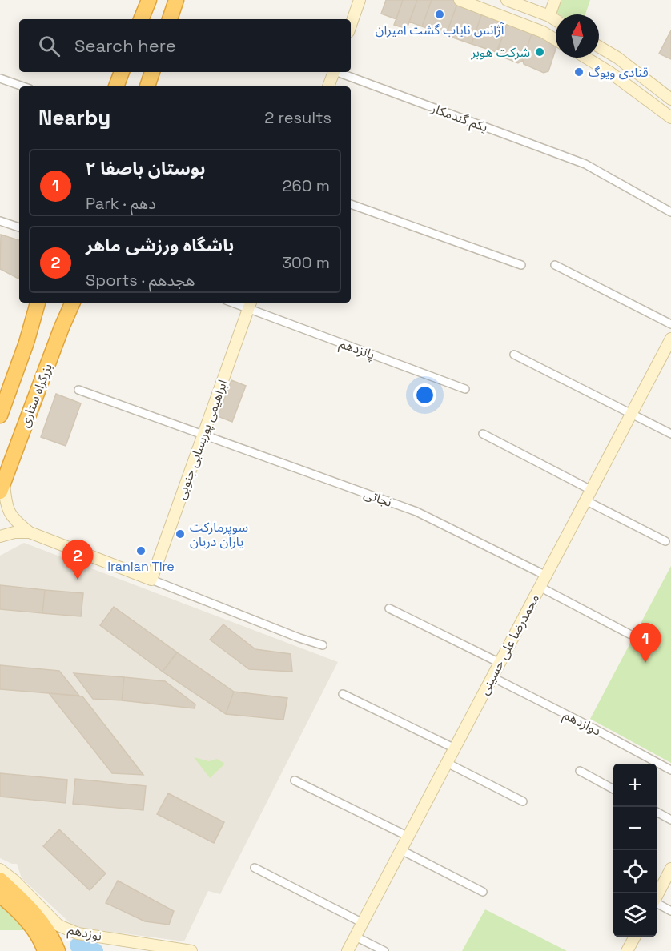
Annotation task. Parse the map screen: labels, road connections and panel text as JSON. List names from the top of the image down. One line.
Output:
{"streets":{"highway":["بزرگراه ستاری"],"street":["یکم گندمکار","پانزدهم","ابراهیمی پوربسابی جنوبی","نجاتی","محمدرضا علی حسینی","دوازدهم","نوزدهم"]},"crossings":[["پانزدهم","ابراهیمی پوربسابی جنوبی"],["ابراهیمی پوربسابی جنوبی","نجاتی"],["نجاتی","محمدرضا علی حسینی"],["محمدرضا علی حسینی","دوازدهم"]],"places":["آژانس نایاب گشت امیران","شرکت هوبر","قنادی ویوگ","سوپرمارکت یاران دریان","Iranian Tire"],"north":"top","page":{"search":"Search here","heading":["Nearby","2 results"],"list":[{"mark":"1","name":"بوستان باصفا ۲","note":"Park · دهم","value":"260 m"},{"mark":"2","name":"باشگاه ورزشی ماهر","note":"Sports · هجدهم","value":"300 m"}],"pins":["2","1"],"map_buttons":["+","−"]}}
